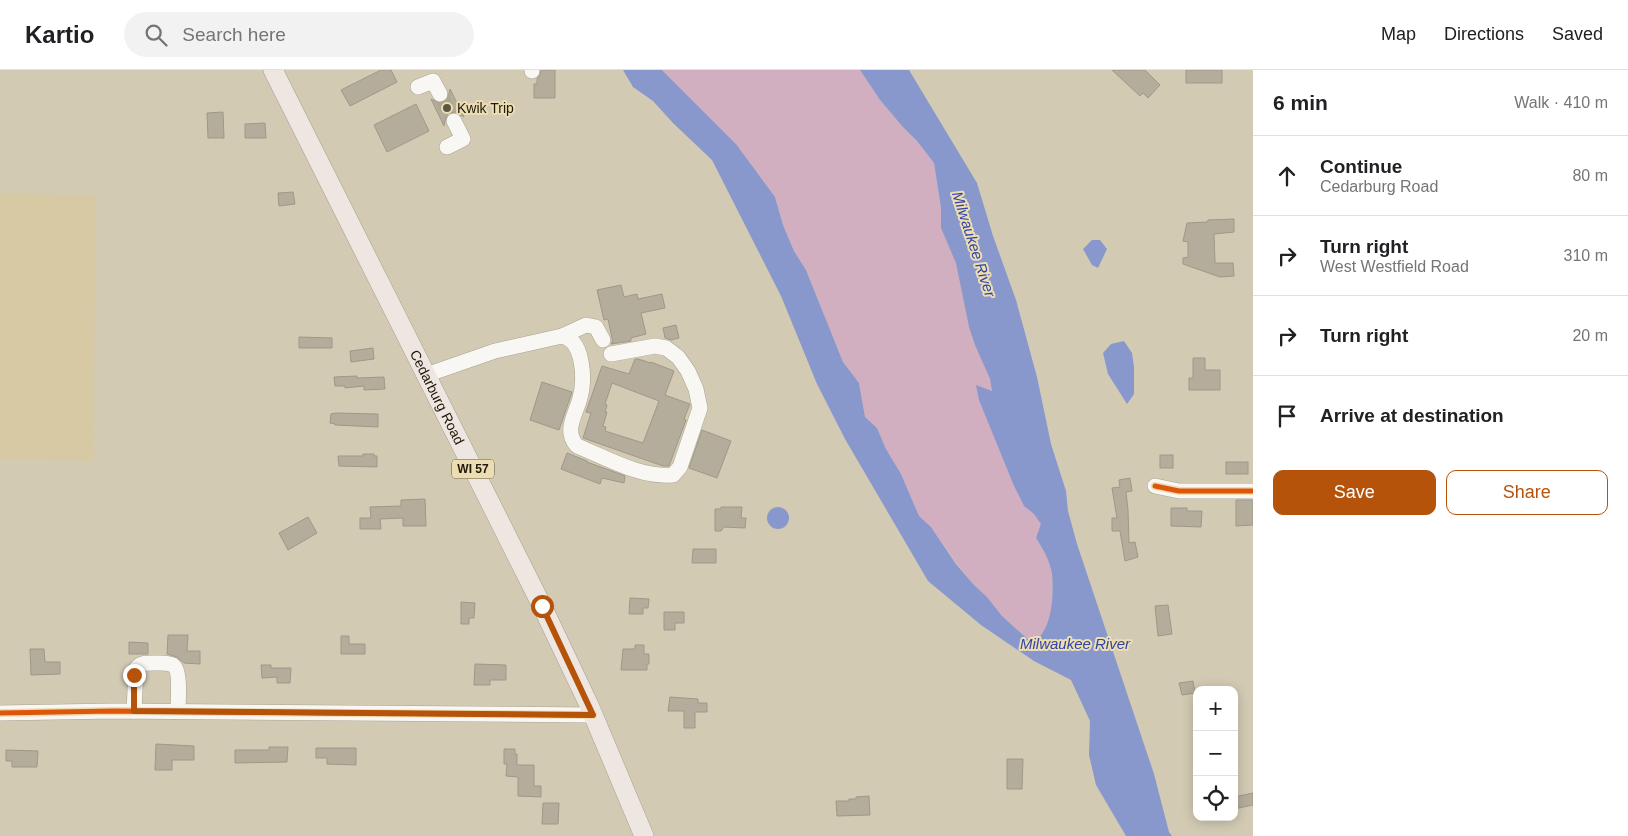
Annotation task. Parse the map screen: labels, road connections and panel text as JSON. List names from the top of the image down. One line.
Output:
{"streets":{"main road":["Cedarburg Road","WI 57"]},"water":["Milwaukee River"],"places":["Kwik Trip"],"page":{"header":"Kartio","search":"Search here","nav":["Map","Directions","Saved"],"heading":["6 min","Walk · 410 m"],"list":[["Continue","Cedarburg Road","80 m"],["Turn right","West Westfield Road","310 m"],["Turn right","20 m"],"Arrive at destination"],"buttons":["Save","Share"],"map_buttons":["+","−"]}}
